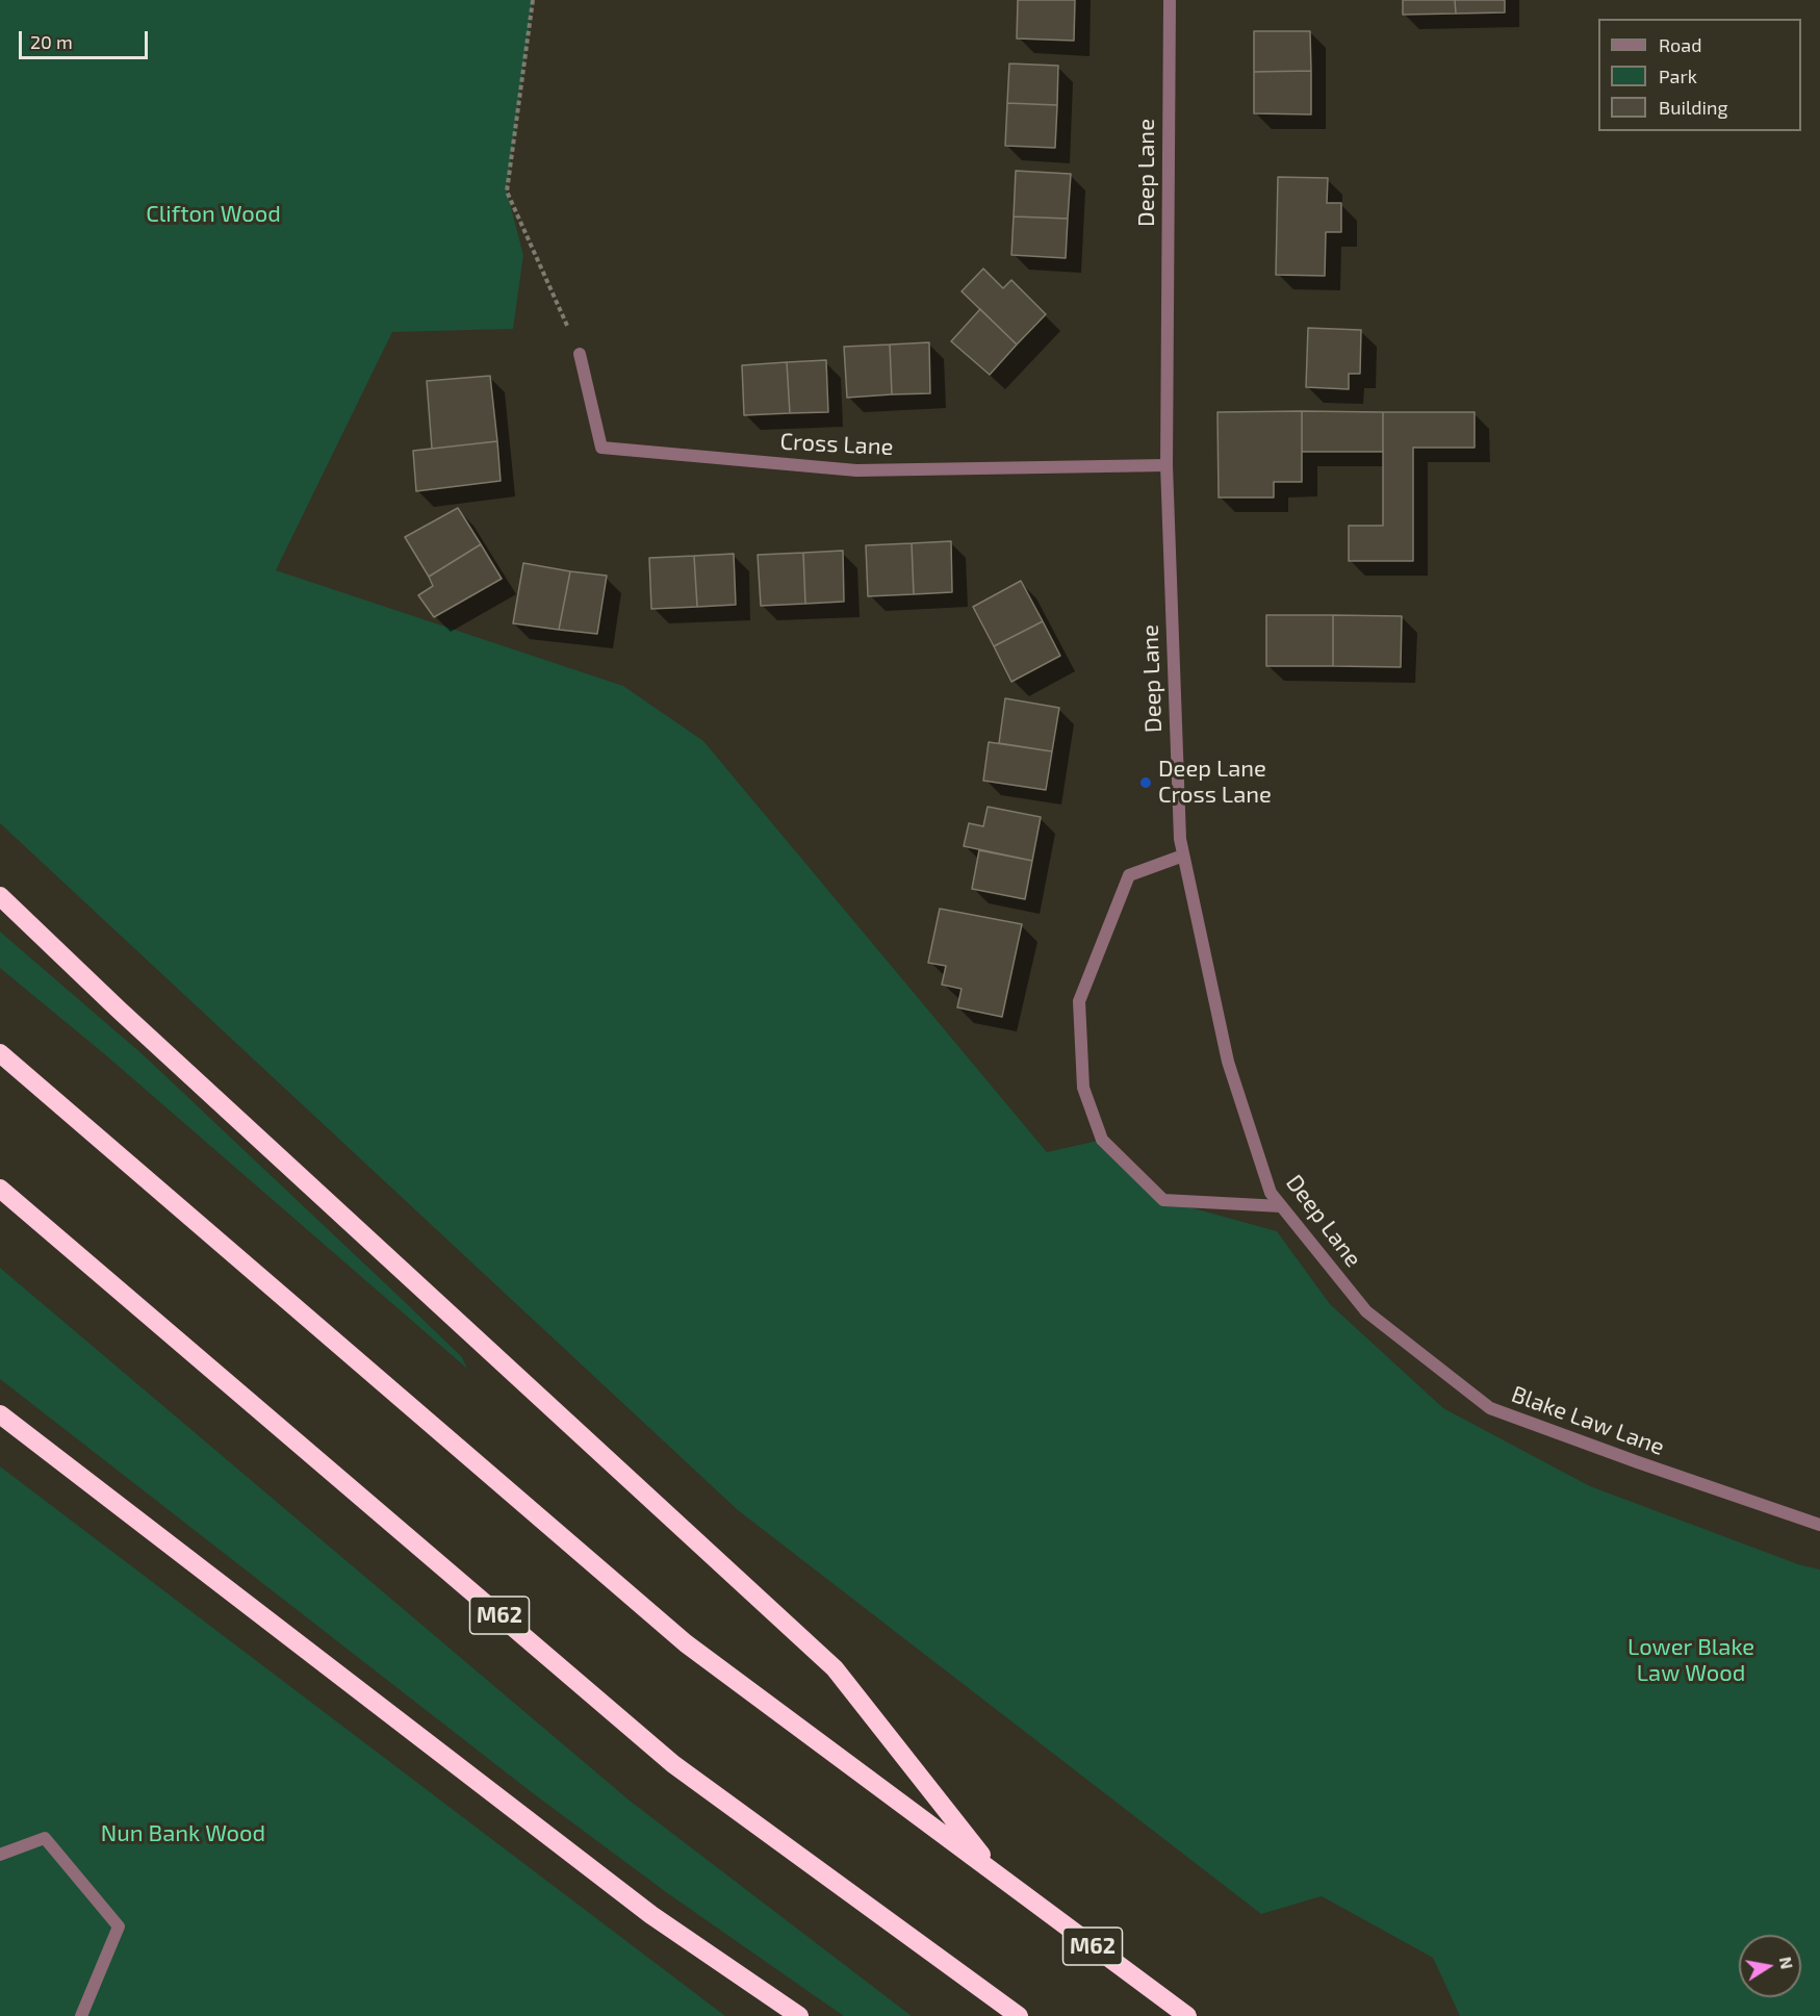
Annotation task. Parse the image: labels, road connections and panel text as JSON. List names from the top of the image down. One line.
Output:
{"streets":{"highway":["M62"],"street":["Deep Lane","Cross Lane","Blake Law Lane"]},"crossings":[["Deep Lane","Cross Lane"],["Deep Lane","Blake Law Lane"]],"parks":["Clifton Wood","Lower Blake Law Wood","Nun Bank Wood"],"places":["Deep Lane Cross Lane"],"legend":["Road","Park","Building"],"scale_bar":"20 m","north":"right"}
